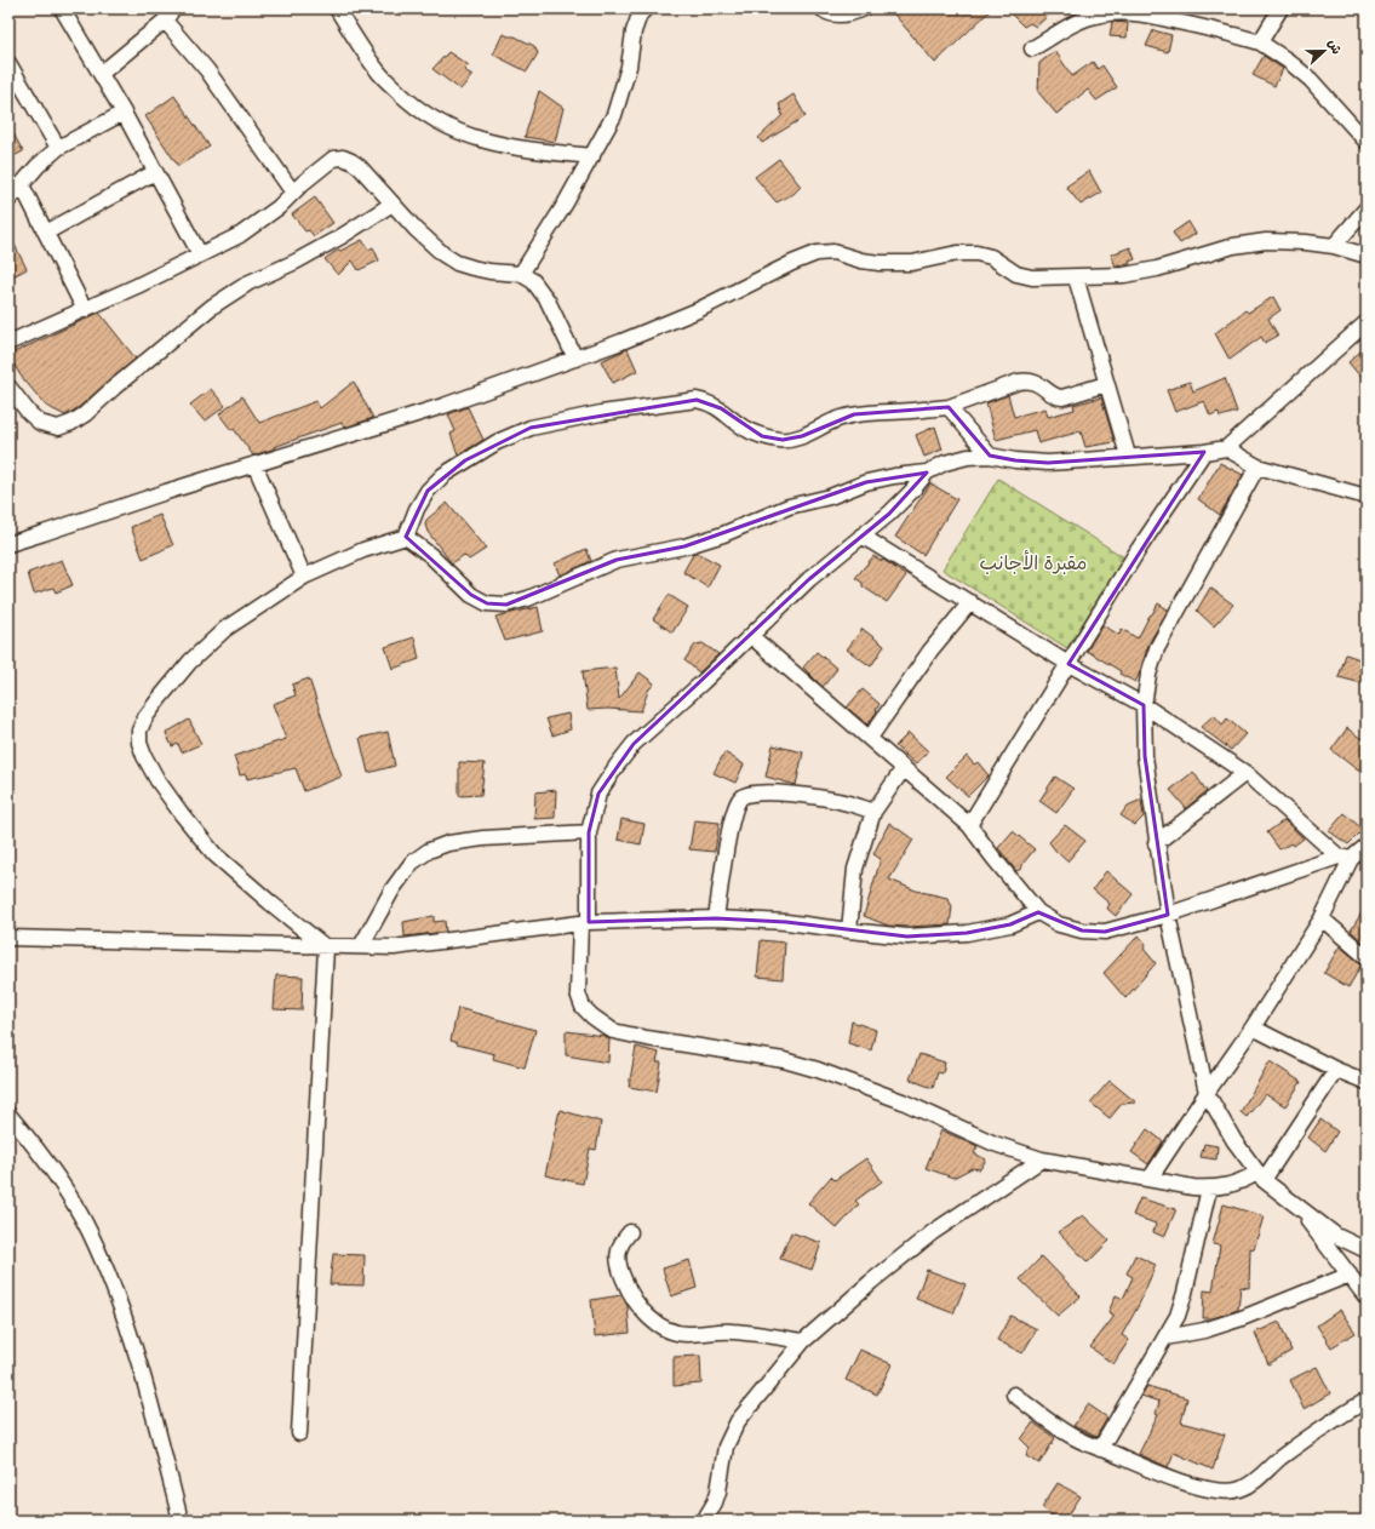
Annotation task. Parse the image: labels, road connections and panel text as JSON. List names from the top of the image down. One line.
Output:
{"parks":["مقبرة الأجانب"],"north":"right"}
